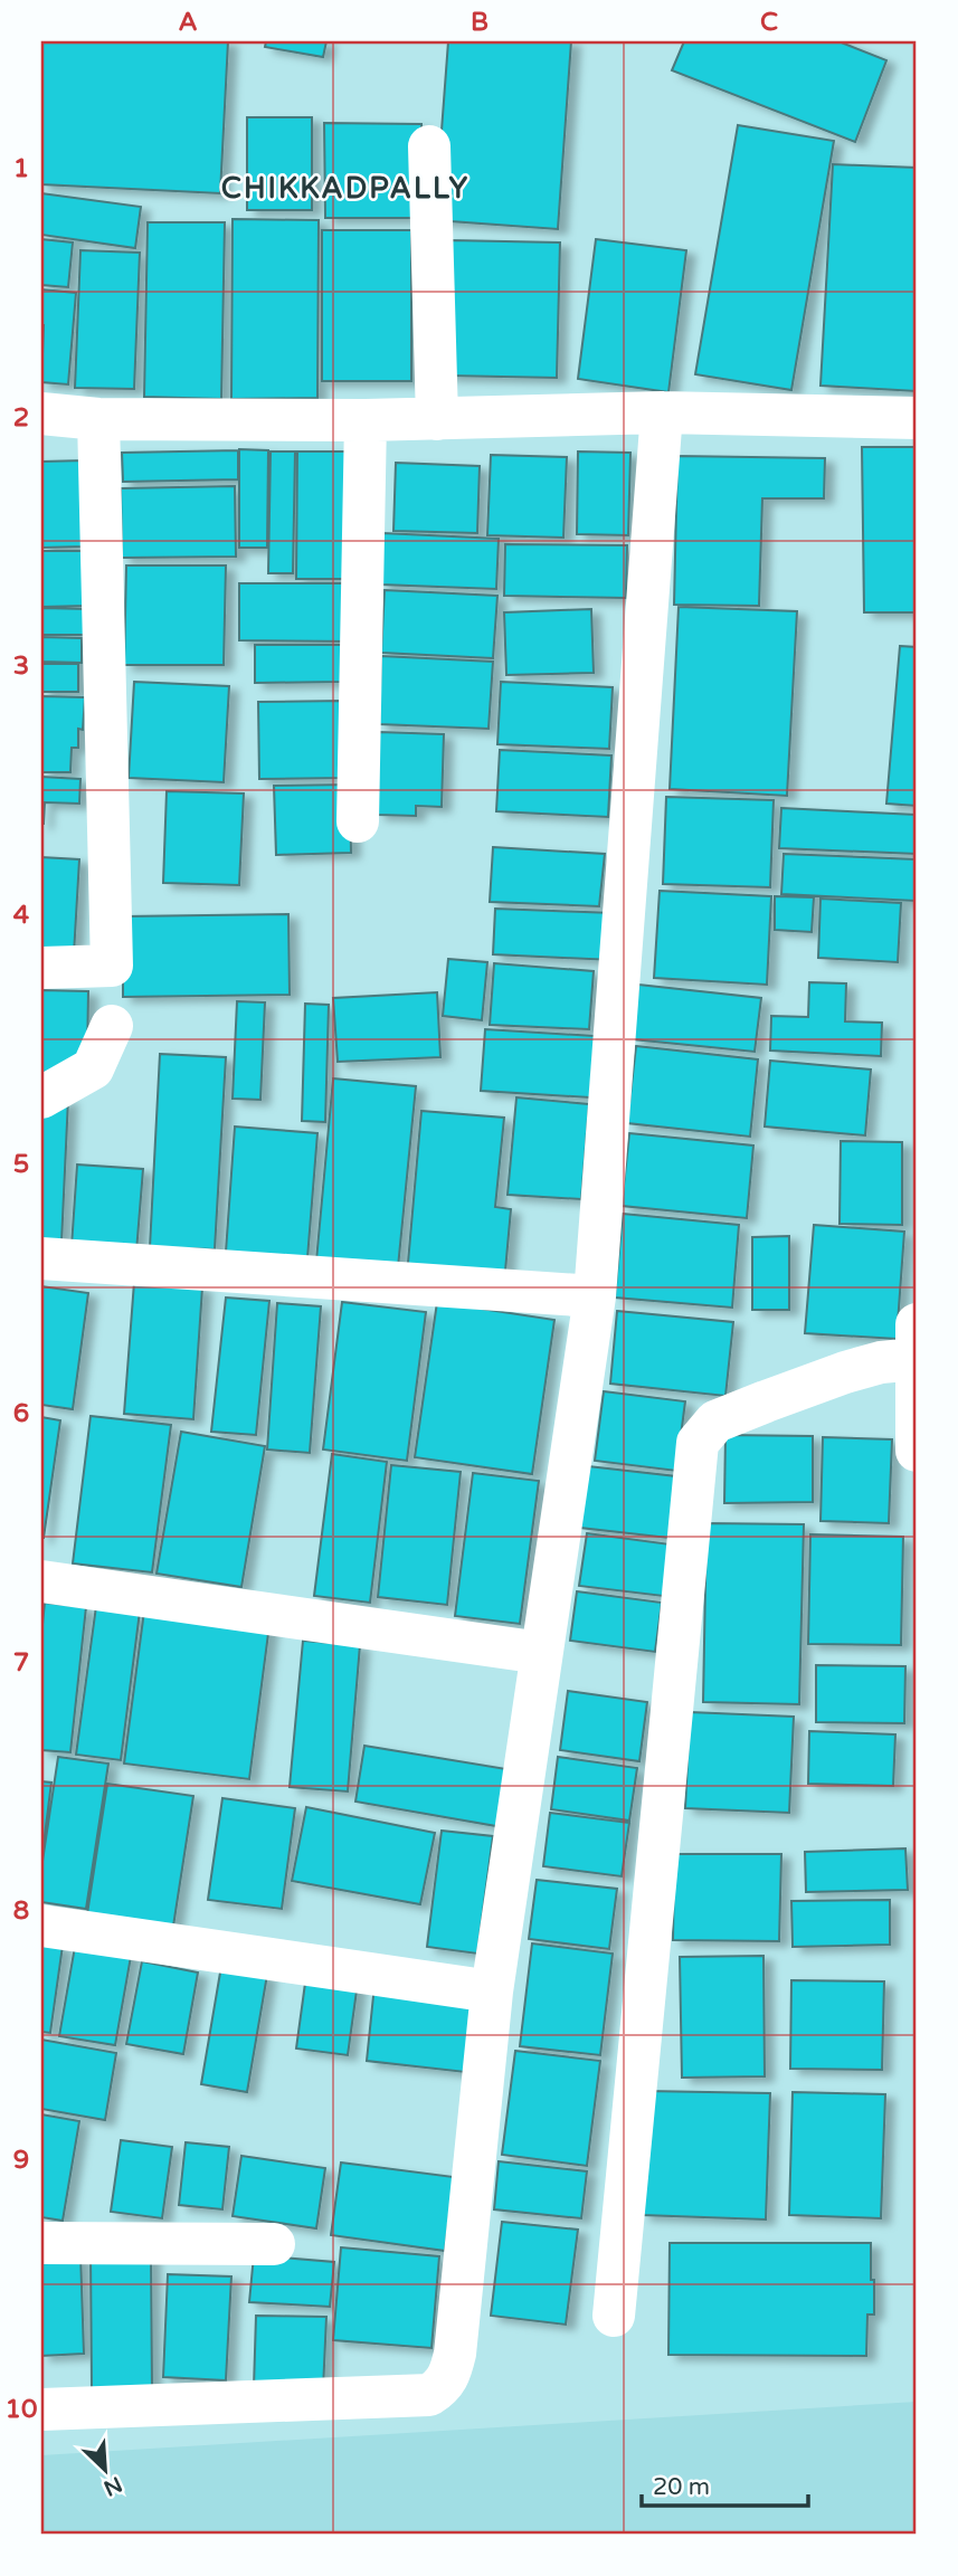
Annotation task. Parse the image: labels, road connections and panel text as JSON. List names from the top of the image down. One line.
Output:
{"districts":["CHIKKADPALLY"],"scale_bar":"20 m","north":"bottom right","grid":{"columns":["A","B","C"],"rows":["1","2","3","4","5","6","7","8","9","10"]}}
